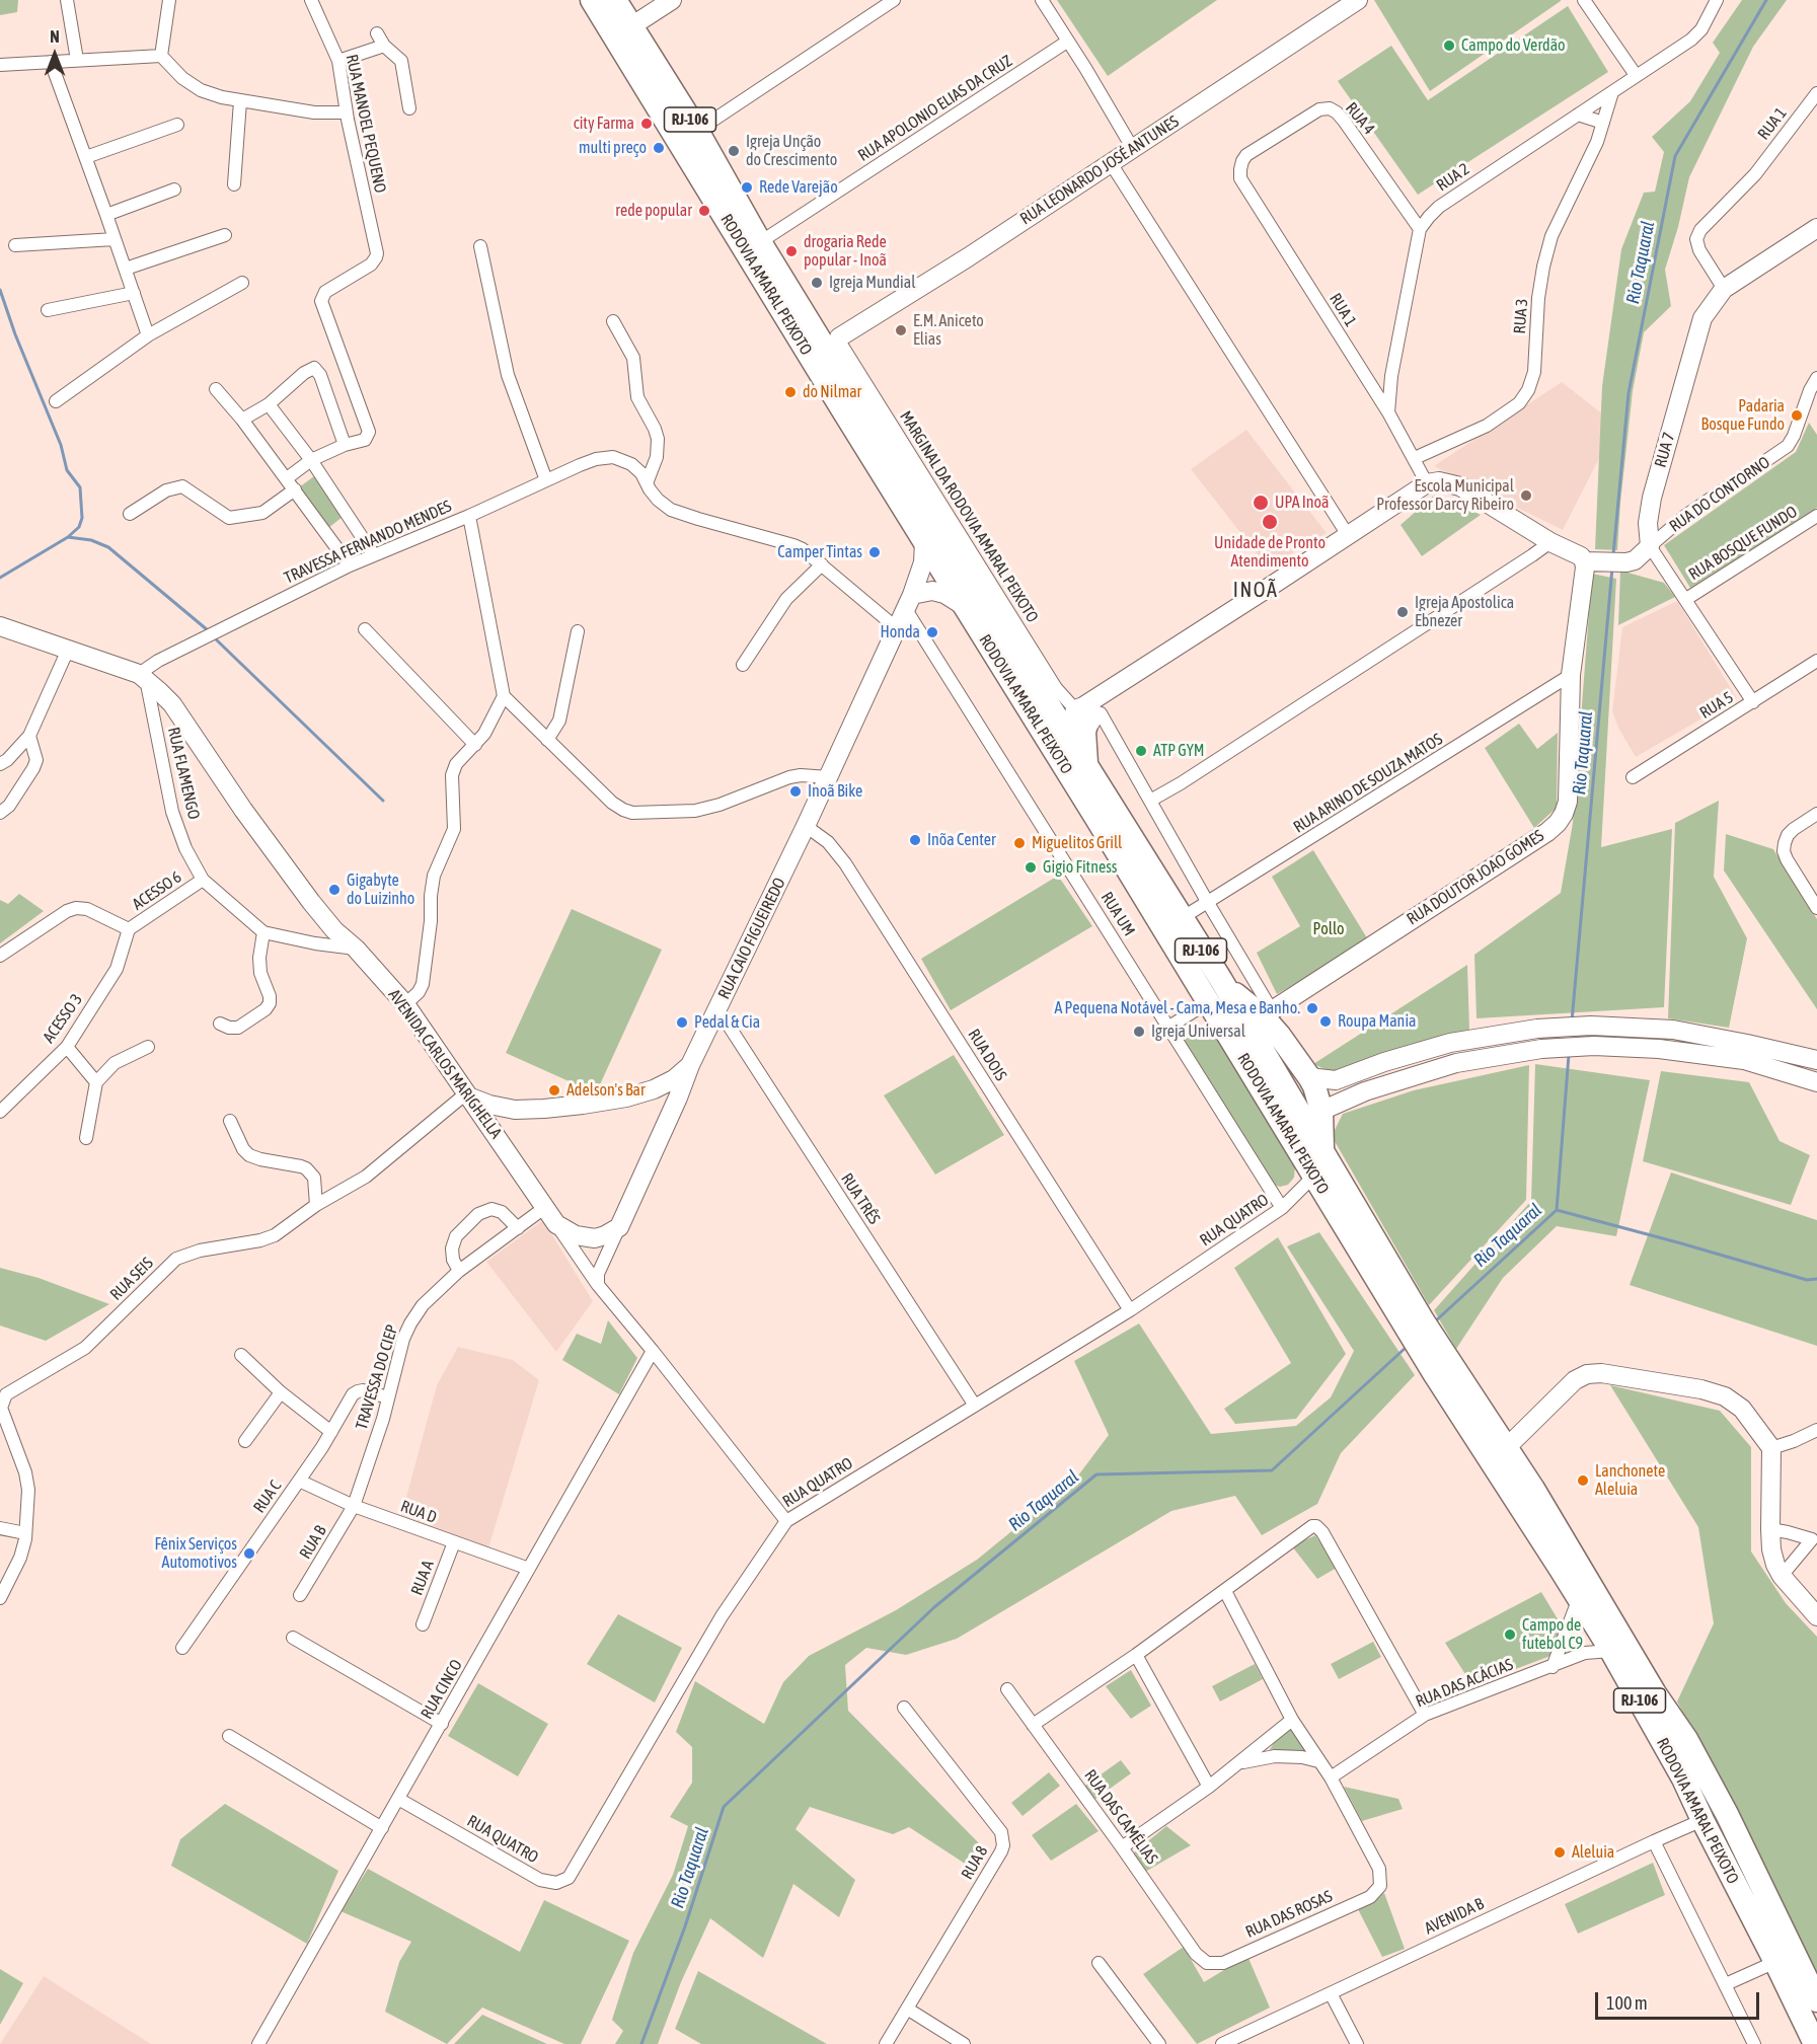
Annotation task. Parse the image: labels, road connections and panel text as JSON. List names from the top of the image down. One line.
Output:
{"streets":{"highway":["RJ-106","RODOVIA AMARAL PEIXOTO"],"street":["RUA APOLONIO ELIAS DA CRUZ","RUA 4","RUA MANOEL PEQUENO","RUA 1","RUA LEONARDO JOSÉ ANTUNES","RUA 2","RUA 3","RUA 7","RUA DO CONTORNO","MARGINAL DA RODOVIA AMARAL PEIXOTO","TRAVESSA FERNANDO MENDES","RUA BOSQUE FUNDO","RUA 5","RUA FLAMENGO","RUA ARINO DE SOUZA MATOS","RUA DOUTOR JOAO GOMES","ACESSO 6","RUA UM","RUA CAIO FIGUEIREDO","ACESSO 3","RUA DOIS","AVENIDA CARLOS MARIGHELLA","RUA TRÊS","RUA QUATRO","RUA SEIS","TRAVESSA DO CIEP","RUA C","RUA D","RUA B","RUA A","RUA DAS ACÁCIAS","RUA CINCO","RUA DAS CAMÉLIAS","RUA 8","RUA DAS ROSAS","AVENIDA B"]},"crossings":[["RUA APOLONIO ELIAS DA CRUZ","RODOVIA AMARAL PEIXOTO"],["RUA 4","RUA 1"],["RUA 4","RUA 2"],["RUA 1","RUA 3"],["RUA 1","RUA 7"],["RUA LEONARDO JOSÉ ANTUNES","MARGINAL DA RODOVIA AMARAL PEIXOTO"],["RUA 2","RUA 3"],["RODOVIA AMARAL PEIXOTO","RUA ARINO DE SOUZA MATOS"],["RODOVIA AMARAL PEIXOTO","RUA CAIO FIGUEIREDO"],["RODOVIA AMARAL PEIXOTO","RUA QUATRO"],["RODOVIA AMARAL PEIXOTO","RUA DAS ACÁCIAS"],["RODOVIA AMARAL PEIXOTO","AVENIDA B"],["RUA 7","RUA DO CONTORNO"],["RUA DO CONTORNO","RUA DOUTOR JOAO GOMES"],["MARGINAL DA RODOVIA AMARAL PEIXOTO","RUA ARINO DE SOUZA MATOS"],["MARGINAL DA RODOVIA AMARAL PEIXOTO","RUA DOUTOR JOAO GOMES"],["TRAVESSA FERNANDO MENDES","RUA FLAMENGO"],["TRAVESSA FERNANDO MENDES","AVENIDA CARLOS MARIGHELLA"],["RUA FLAMENGO","ACESSO 6"],["RUA FLAMENGO","AVENIDA CARLOS MARIGHELLA"],["RUA ARINO DE SOUZA MATOS","RUA DOUTOR JOAO GOMES"],["ACESSO 6","ACESSO 3"],["RUA UM","RUA CAIO FIGUEIREDO"],["RUA UM","RUA QUATRO"],["RUA CAIO FIGUEIREDO","RUA DOIS"],["RUA CAIO FIGUEIREDO","AVENIDA CARLOS MARIGHELLA"],["RUA CAIO FIGUEIREDO","RUA TRÊS"],["RUA DOIS","RUA QUATRO"],["AVENIDA CARLOS MARIGHELLA","RUA QUATRO"],["AVENIDA CARLOS MARIGHELLA","RUA SEIS"],["AVENIDA CARLOS MARIGHELLA","TRAVESSA DO CIEP"],["AVENIDA CARLOS MARIGHELLA","RUA CINCO"],["RUA TRÊS","RUA QUATRO"],["RUA QUATRO","RUA CINCO"],["TRAVESSA DO CIEP","RUA C"],["TRAVESSA DO CIEP","RUA D"],["TRAVESSA DO CIEP","RUA B"],["RUA C","RUA D"],["RUA D","RUA B"],["RUA D","RUA A"],["RUA D","RUA CINCO"],["RUA DAS ACÁCIAS","RUA DAS ROSAS"],["RUA DAS CAMÉLIAS","RUA DAS ROSAS"]],"districts":["INOÃ"],"water":["Rio Taquaral"],"parks":["Pollo"],"places":["Campo do Verdão","city Farma","multi preço","Igreja Unção do Crescimento","Rede Varejão","rede popular","drogaria Rede popular - Inoã","Igreja Mundial","E.M. Aniceto Elias","do Nilmar","Padaria Bosque Fundo","Escola Municipal Professor Darcy Ribeiro","UPA Inoã","Unidade de Pronto Atendimento","Camper Tintas","Igreja Apostolica Ebnezer","Honda","ATP GYM","Inoã Bike","Inõa Center","Miguelitos Grill","Gigio Fitness","Gigabyte do Luizinho","A Pequena Notável - Cama, Mesa e Banho.","Roupa Mania","Pedal & Cia","Igreja Universal","Adelson's Bar","Lanchonete Aleluia","Fênix Serviços Automotivos","Campo de futebol C9","Aleluia"],"scale_bar":"100 m","north":"top"}
